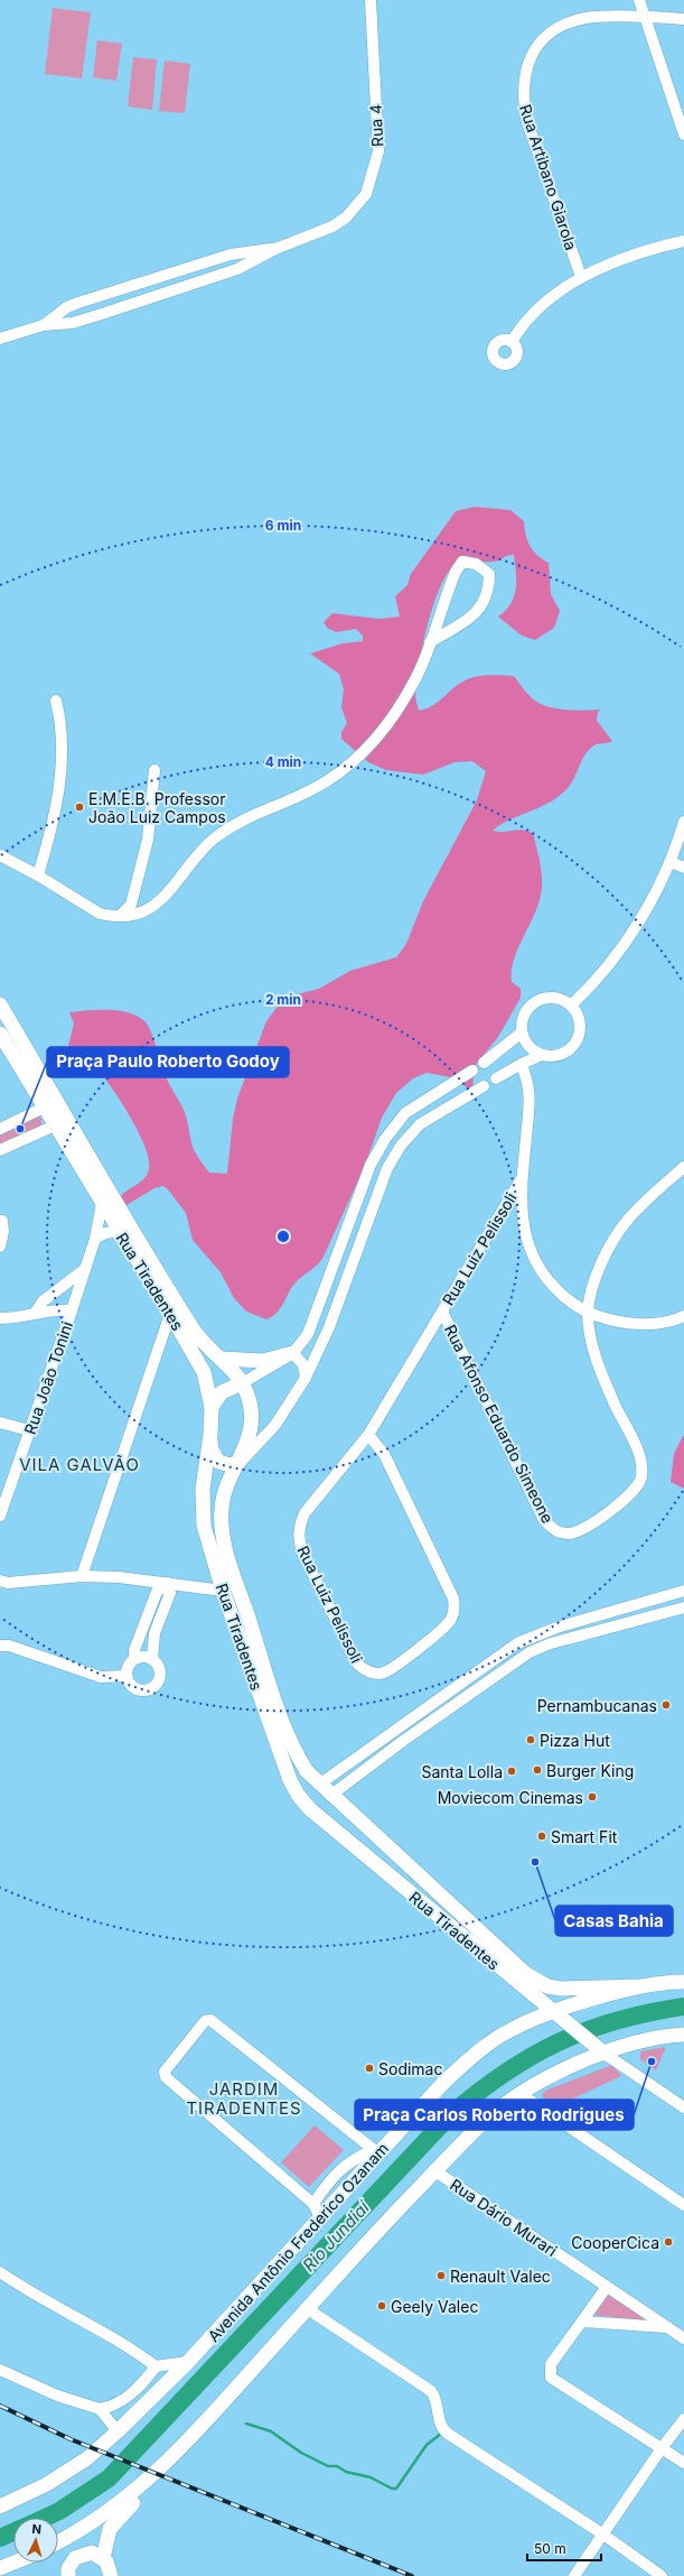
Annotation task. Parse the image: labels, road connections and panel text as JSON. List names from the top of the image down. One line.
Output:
{"streets":{"main road":["Rua Tiradentes","Avenida Antônio Frederico Ozanam"],"street":["Rua 4","Rua Artibano Giarola","Rua Luiz Pelissoli","Rua João Tonini","Rua Afonso Eduardo Simeone","Rua Dário Murari"]},"crossings":[["Rua Luiz Pelissoli","Rua Afonso Eduardo Simeone"],["Rua Tiradentes","Rua João Tonini"],["Rua Tiradentes","Avenida Antônio Frederico Ozanam"]],"districts":["VILA GALVÃO","JARDIM TIRADENTES"],"water":["Rio Jundiaí"],"places":["E.M.E.B. Professor João Luiz Campos","Praça Paulo Roberto Godoy","Pernambucanas","Pizza Hut","Burger King","Santa Lolla","Moviecom Cinemas","Smart Fit","Casas Bahia","Praça Carlos Roberto Rodrigues","Sodimac","CooperCica","Renault Valec","Geely Valec"],"scale_bar":"50 m","north":"top","rings":["6 min","4 min","2 min"]}
